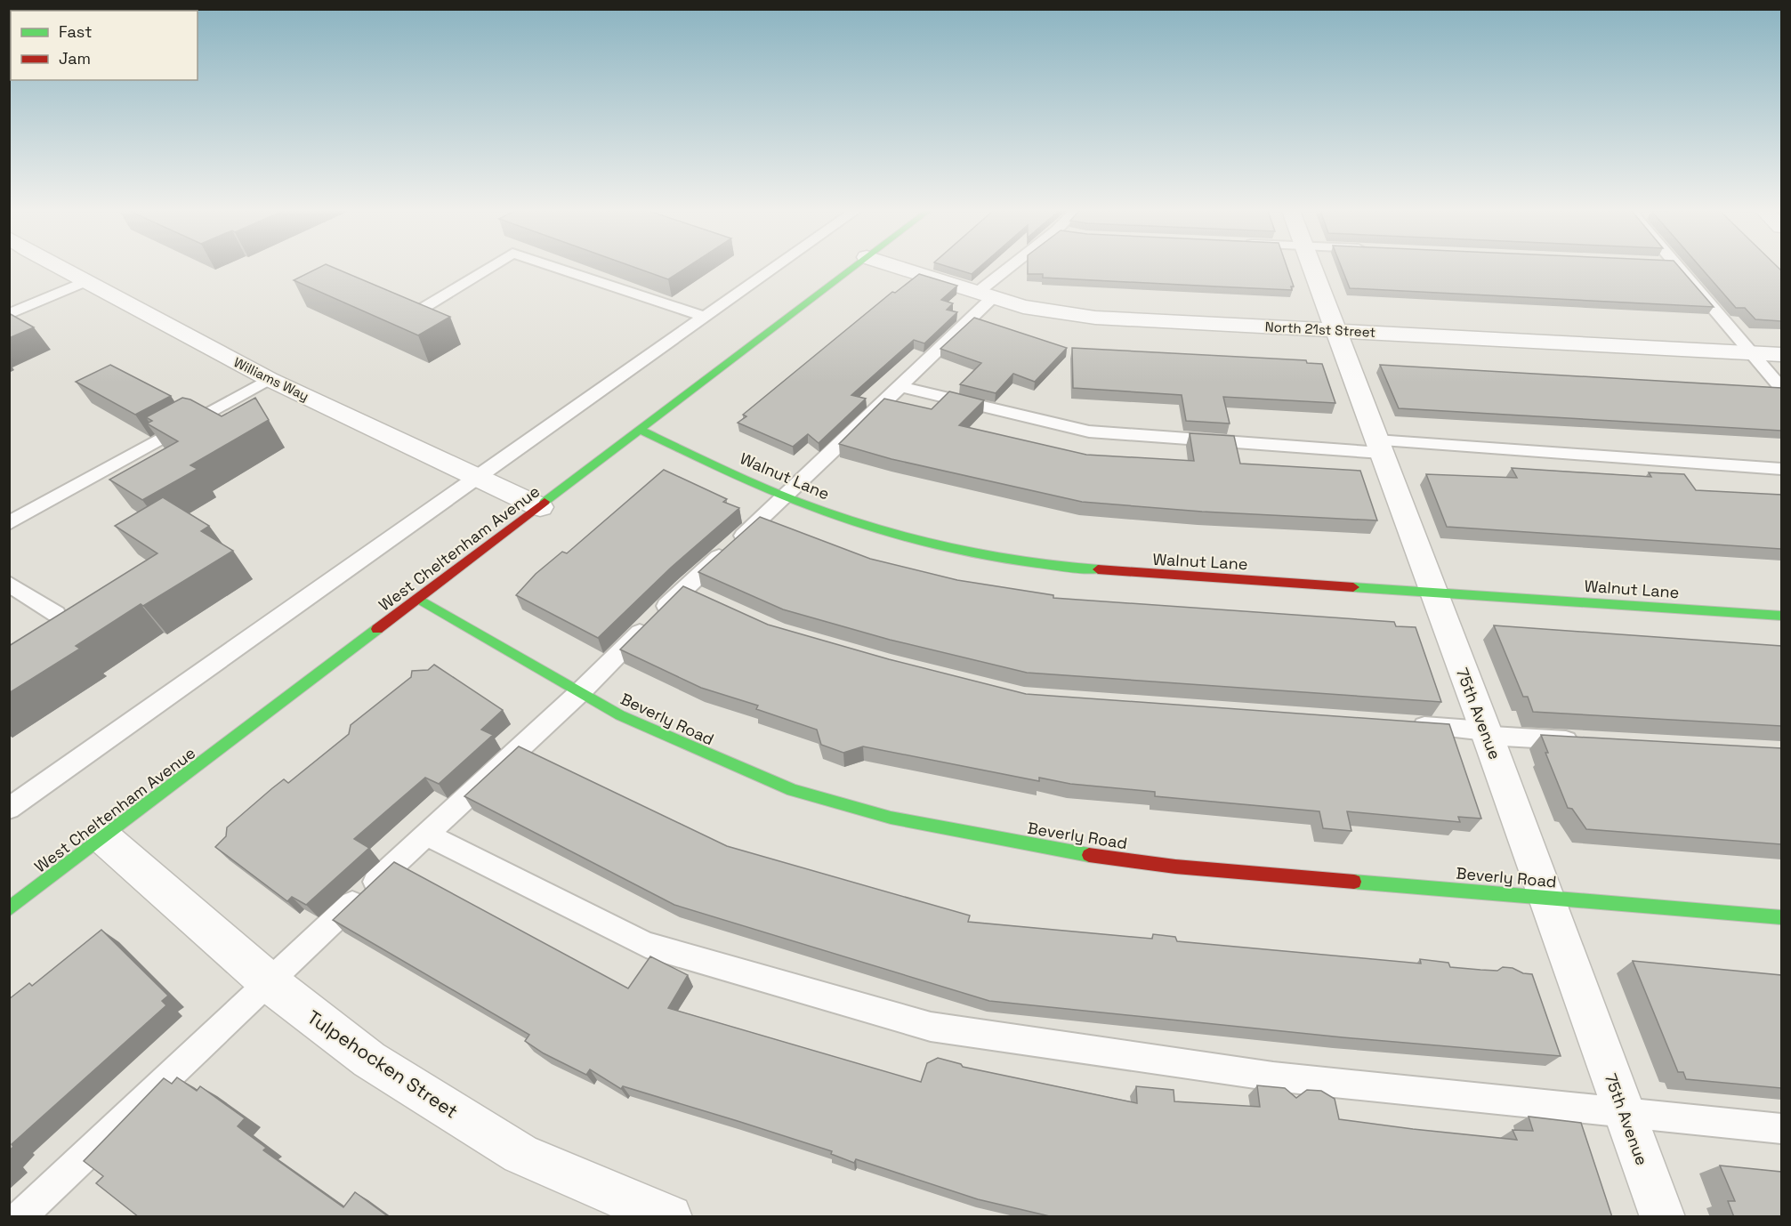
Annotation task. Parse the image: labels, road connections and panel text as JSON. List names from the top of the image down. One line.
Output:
{"streets":{"main road":["Walnut Lane","West Cheltenham Avenue","Beverly Road"],"street":["North 21st Street","Williams Way","75th Avenue","Tulpehocken Street"]},"crossings":[["North 21st Street","75th Avenue"],["Williams Way","West Cheltenham Avenue"],["Walnut Lane","West Cheltenham Avenue"],["Walnut Lane","75th Avenue"],["West Cheltenham Avenue","Beverly Road"],["West Cheltenham Avenue","Tulpehocken Street"],["75th Avenue","Beverly Road"]],"legend":["Fast","Jam"]}
